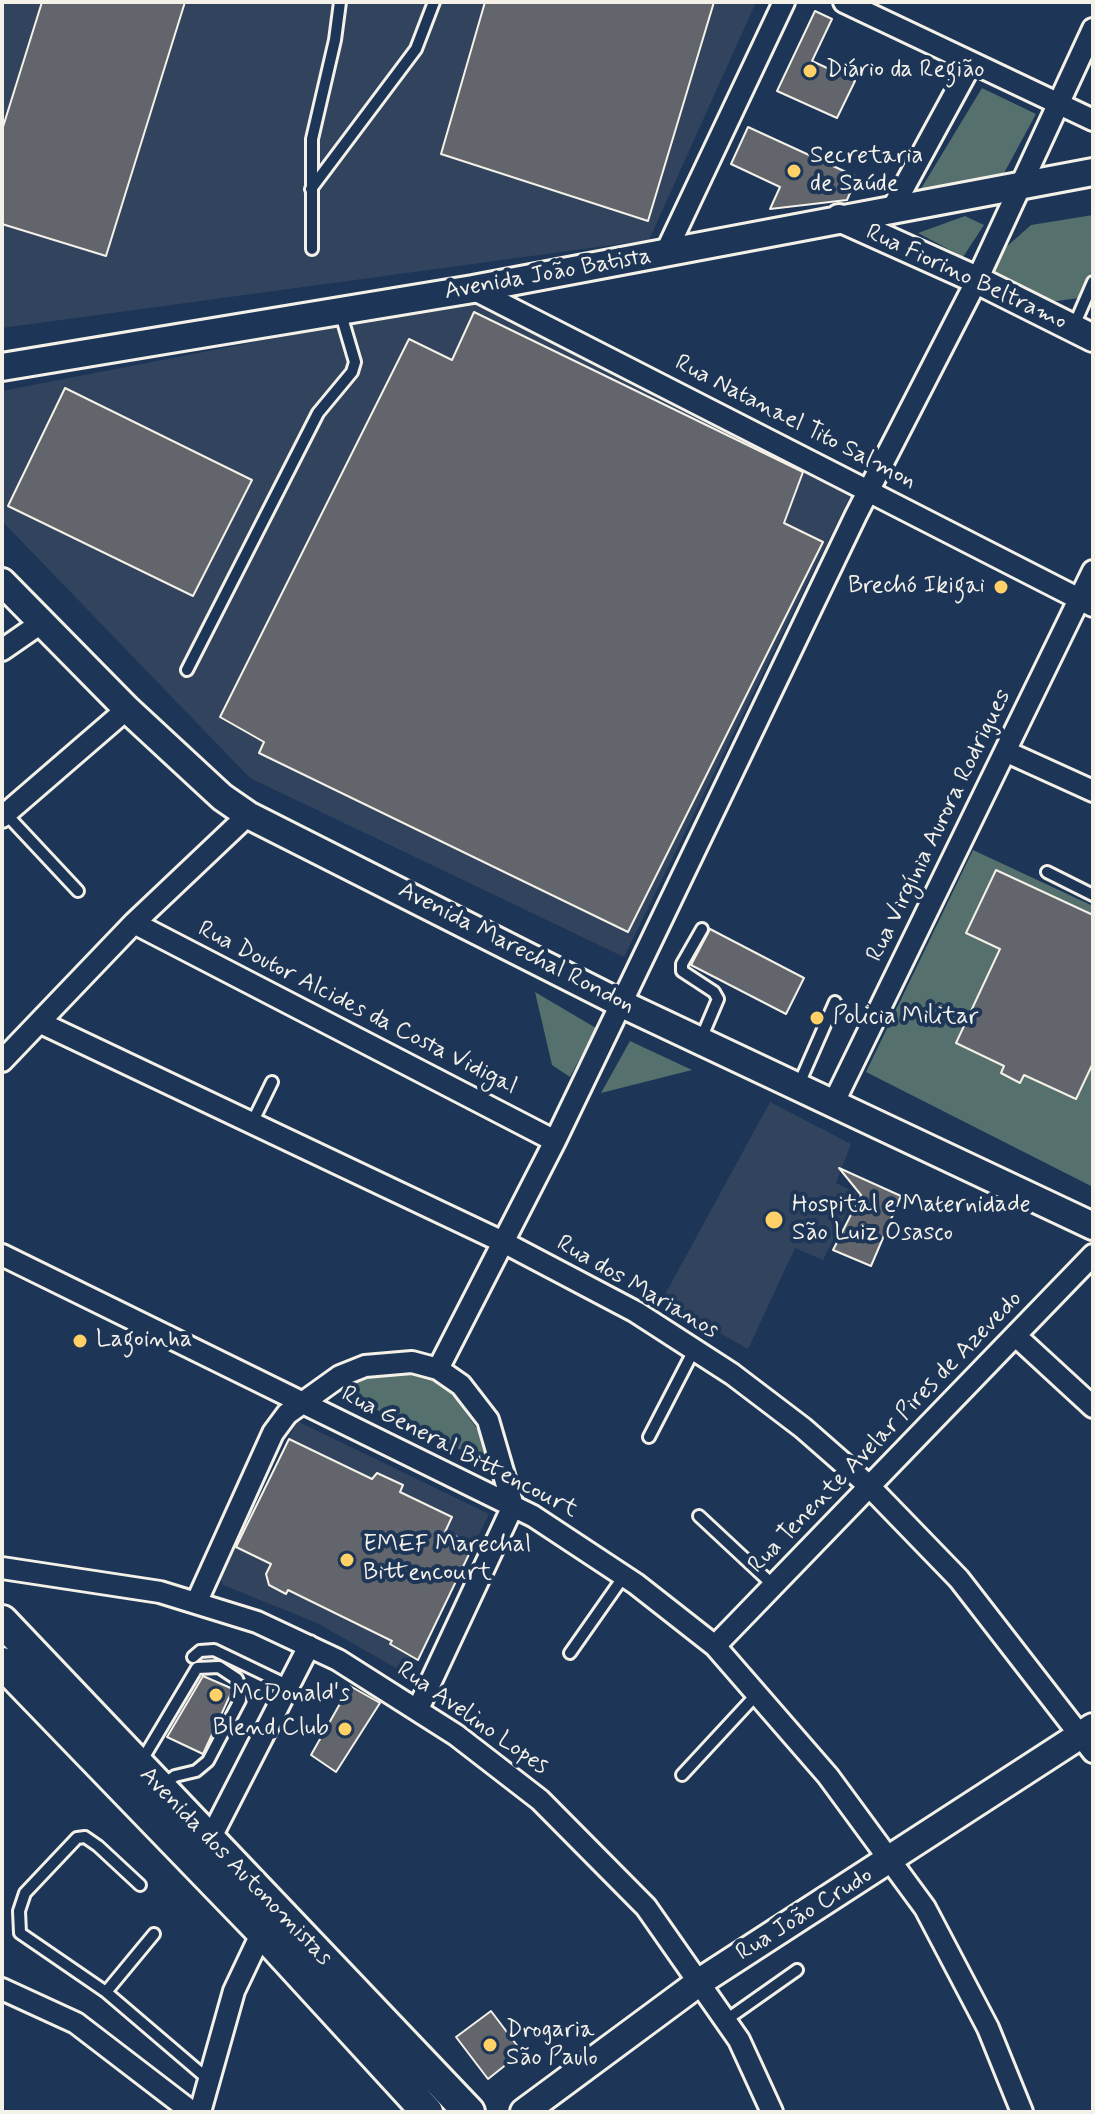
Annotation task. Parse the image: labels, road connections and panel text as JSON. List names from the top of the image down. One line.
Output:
{"streets":{"main road":["Avenida João Batista","Rua Fiorino Beltramo","Avenida Marechal Rondon","Avenida dos Autonomistas","Rua João Crudo"],"street":["Rua Natanael Tito Salmon","Rua Virgínia Aurora Rodrigues","Rua Doutor Alcides da Costa Vidigal","Rua dos Marianos","Rua Tenente Avelar Pires de Azevedo","Rua General Bittencourt","Rua Avelino Lopes"]},"crossings":[["Avenida João Batista","Rua Fiorino Beltramo"],["Avenida João Batista","Rua Natanael Tito Salmon"],["Rua Natanael Tito Salmon","Rua Virgínia Aurora Rodrigues"],["Rua Virgínia Aurora Rodrigues","Avenida Marechal Rondon"],["Rua dos Marianos","Rua Tenente Avelar Pires de Azevedo"],["Rua dos Marianos","Rua João Crudo"],["Rua Tenente Avelar Pires de Azevedo","Rua General Bittencourt"],["Rua General Bittencourt","Rua João Crudo"],["Rua Avelino Lopes","Rua João Crudo"]],"places":["Diário da Região","Secretaria de Saúde","Brechó Ikigai","Policia Militar","Hospital e Maternidade São Luiz Osasco","Lagoinha","EMEF Marechal Bittencourt","McDonald's","Blend Club","Drogaria São Paulo"]}
